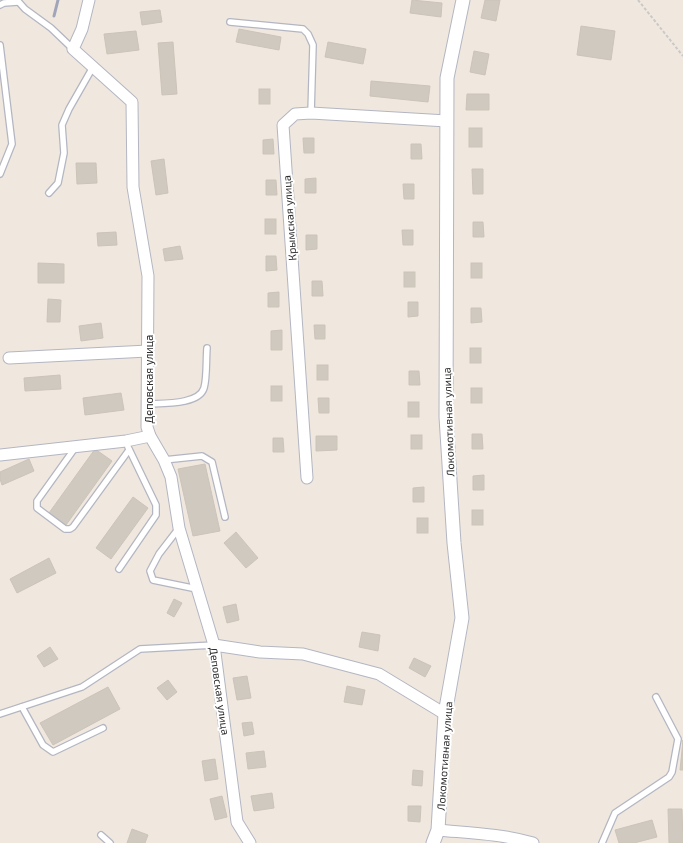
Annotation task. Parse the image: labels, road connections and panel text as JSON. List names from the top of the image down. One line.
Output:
{"streets":{"street":["Крымская улица","Деповская улица","Локомотивная улица"]},"crossings":[["Крымская улица","Локомотивная улица"]]}
